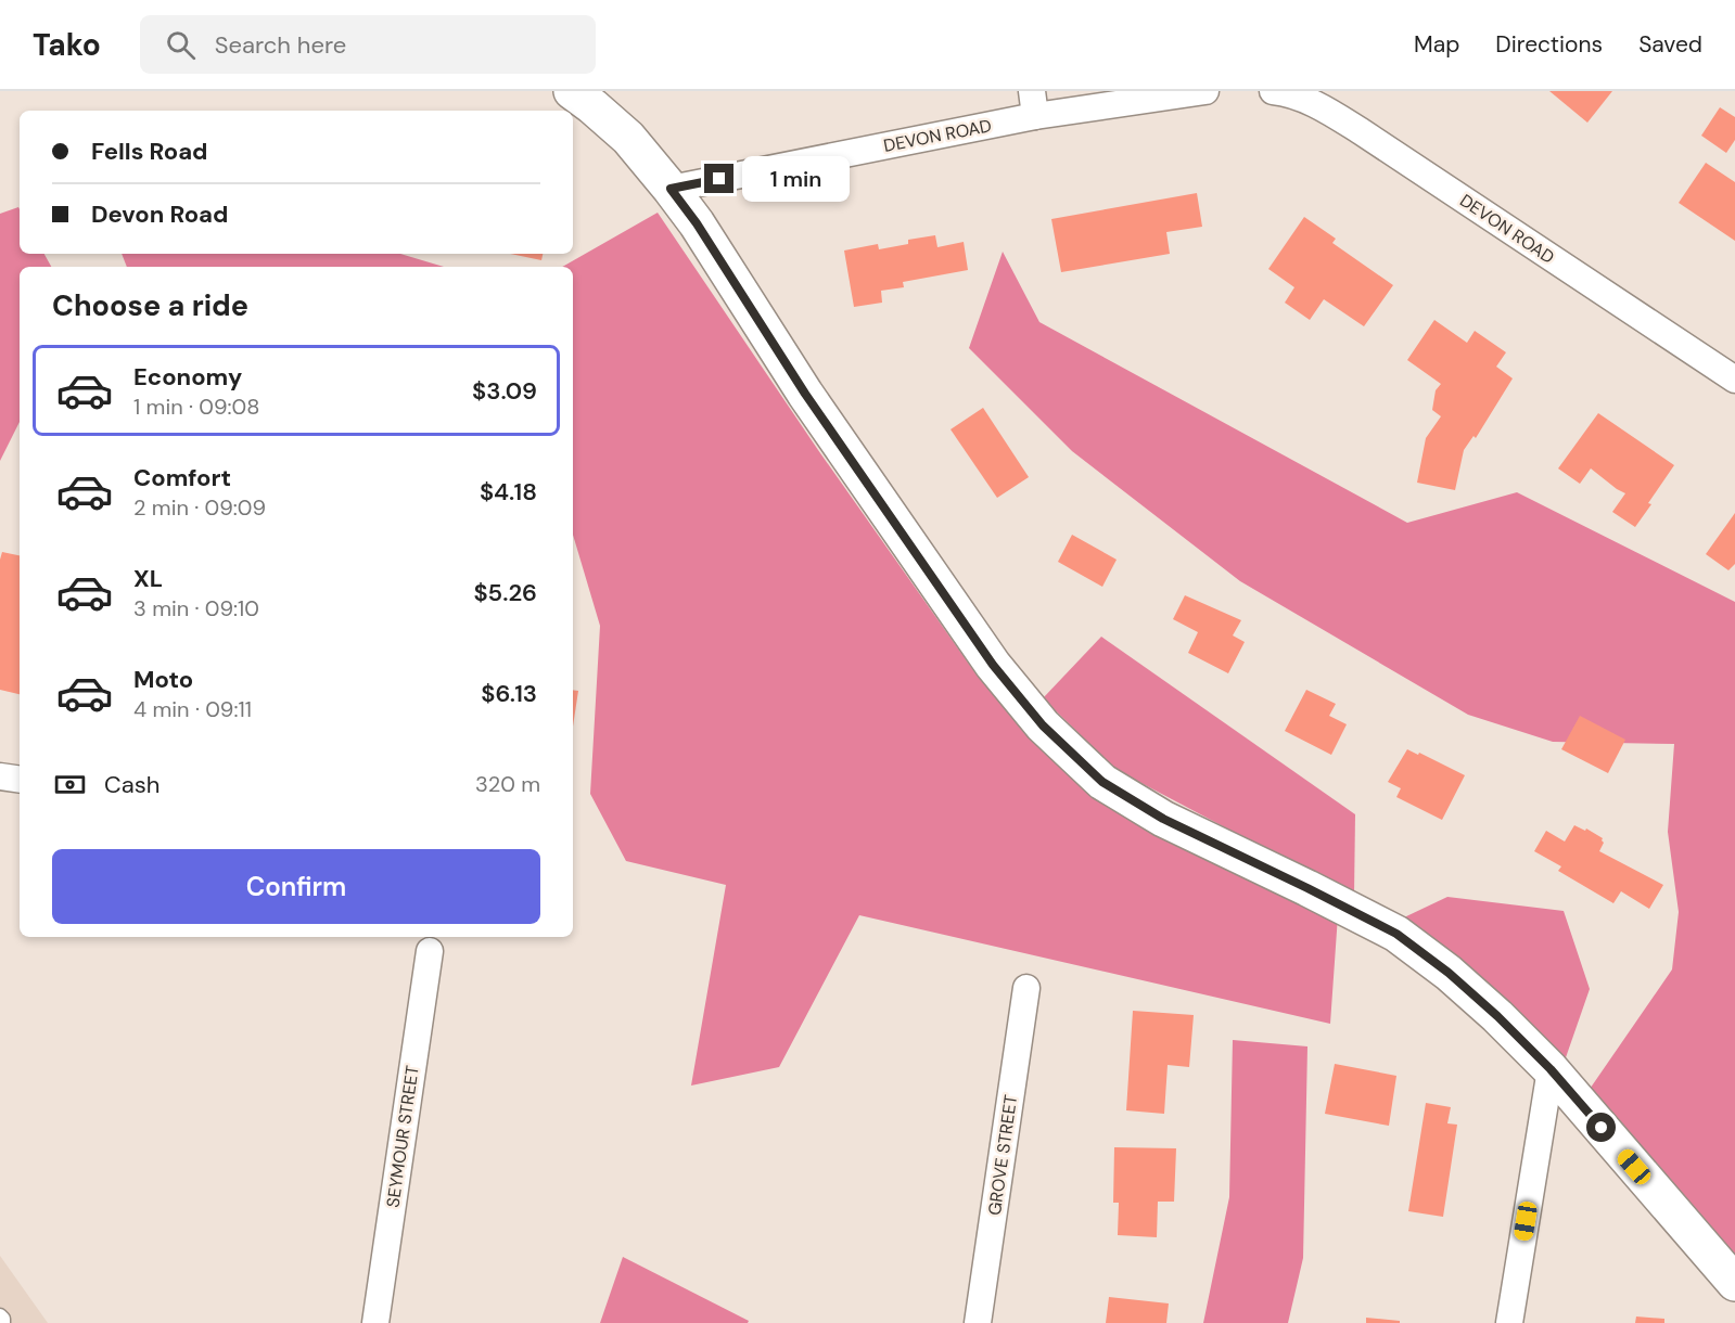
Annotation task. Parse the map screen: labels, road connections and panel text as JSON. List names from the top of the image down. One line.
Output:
{"streets":{"street":["DEVON ROAD","SEYMOUR STREET","GROVE STREET"]},"page":{"header":"Tako","search":"Search here","nav":["Map","Directions","Saved"],"banner":["Fells Road","Devon Road"],"bubble":"1 min","heading":"Choose a ride","list":[{"name":"Economy","note":"1 min · 09:08","value":"$3.09"},{"name":"Comfort","note":"2 min · 09:09","value":"$4.18"},{"name":"XL","note":"3 min · 09:10","value":"$5.26"},{"name":"Moto","note":"4 min · 09:11","value":"$6.13"}],"pay":["Cash","320 m"],"buttons":"Confirm"}}
